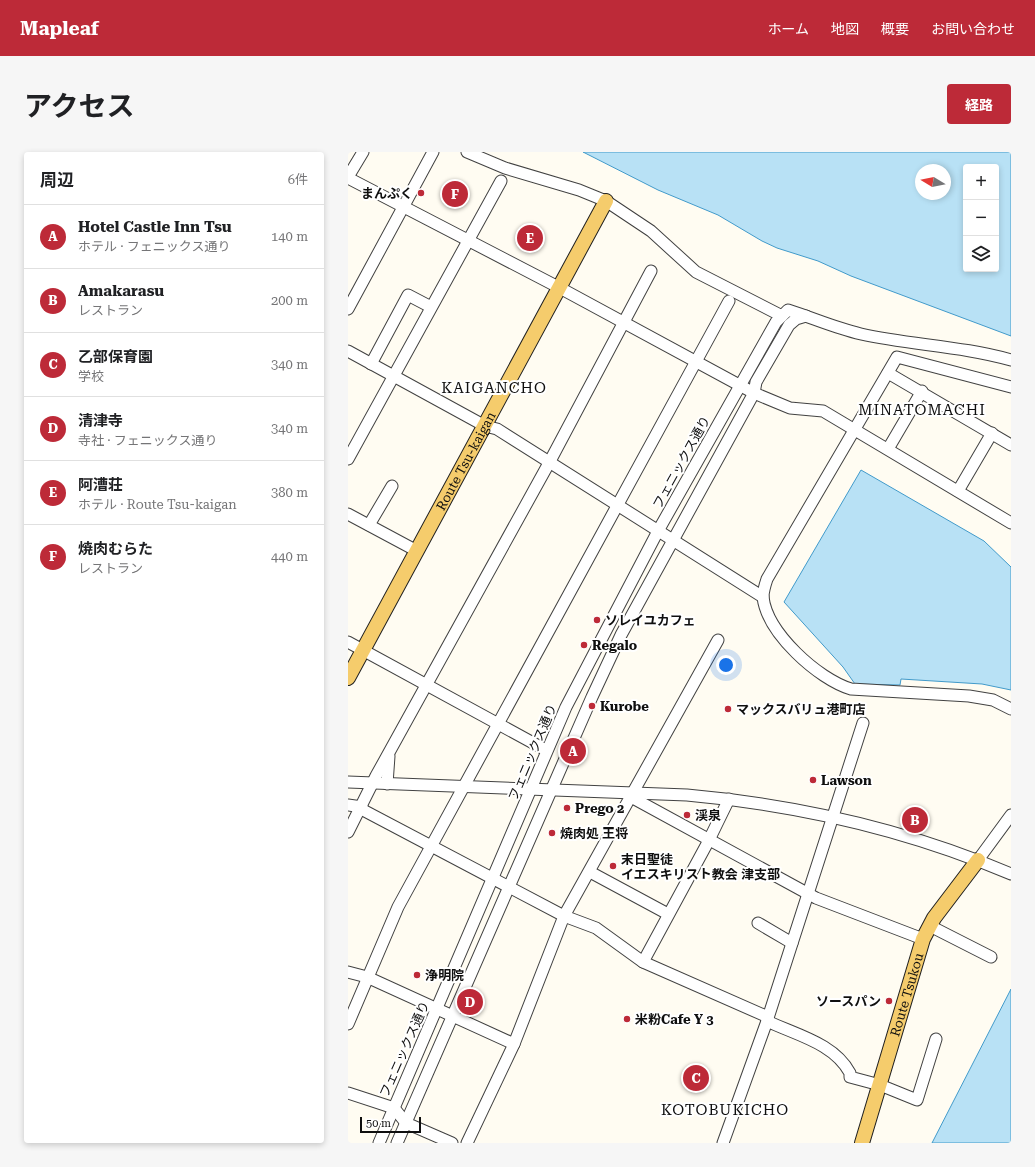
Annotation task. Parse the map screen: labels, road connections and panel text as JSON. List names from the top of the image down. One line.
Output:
{"streets":{"main road":["Route Tsu-kaigan","Route Tsukou"],"street":["フェニックス通り"]},"districts":["KAIGANCHO","MINATOMACHI","KOTOBUKICHO"],"places":["まんぷく","ソレイユカフェ","Regalo","Kurobe","マックスバリュ港町店","Lawson","Prego 2","渓泉","焼肉処 王将","末日聖徒 イエスキリスト教会 津支部","浄明院","ソースパン","米粉Cafe Y 3"],"scale_bar":"50 m","north":"left","page":{"header":"Mapleaf","nav":["ホーム","地図","概要","お問い合わせ"],"title":"アクセス","buttons":"経路","heading":["周辺","6件"],"map_buttons":["+","−"],"pins":["F","E","A","B","D","C"],"list":[{"mark":"A","name":"Hotel Castle Inn Tsu","note":"ホテル · フェニックス通り","value":"140 m"},{"mark":"B","name":"Amakarasu","note":"レストラン","value":"200 m"},{"mark":"C","name":"乙部保育園","note":"学校","value":"340 m"},{"mark":"D","name":"清津寺","note":"寺社 · フェニックス通り","value":"340 m"},{"mark":"E","name":"阿漕荘","note":"ホテル · Route Tsu-kaigan","value":"380 m"},{"mark":"F","name":"焼肉むらた","note":"レストラン","value":"440 m"}],"scale":"50 m"}}
